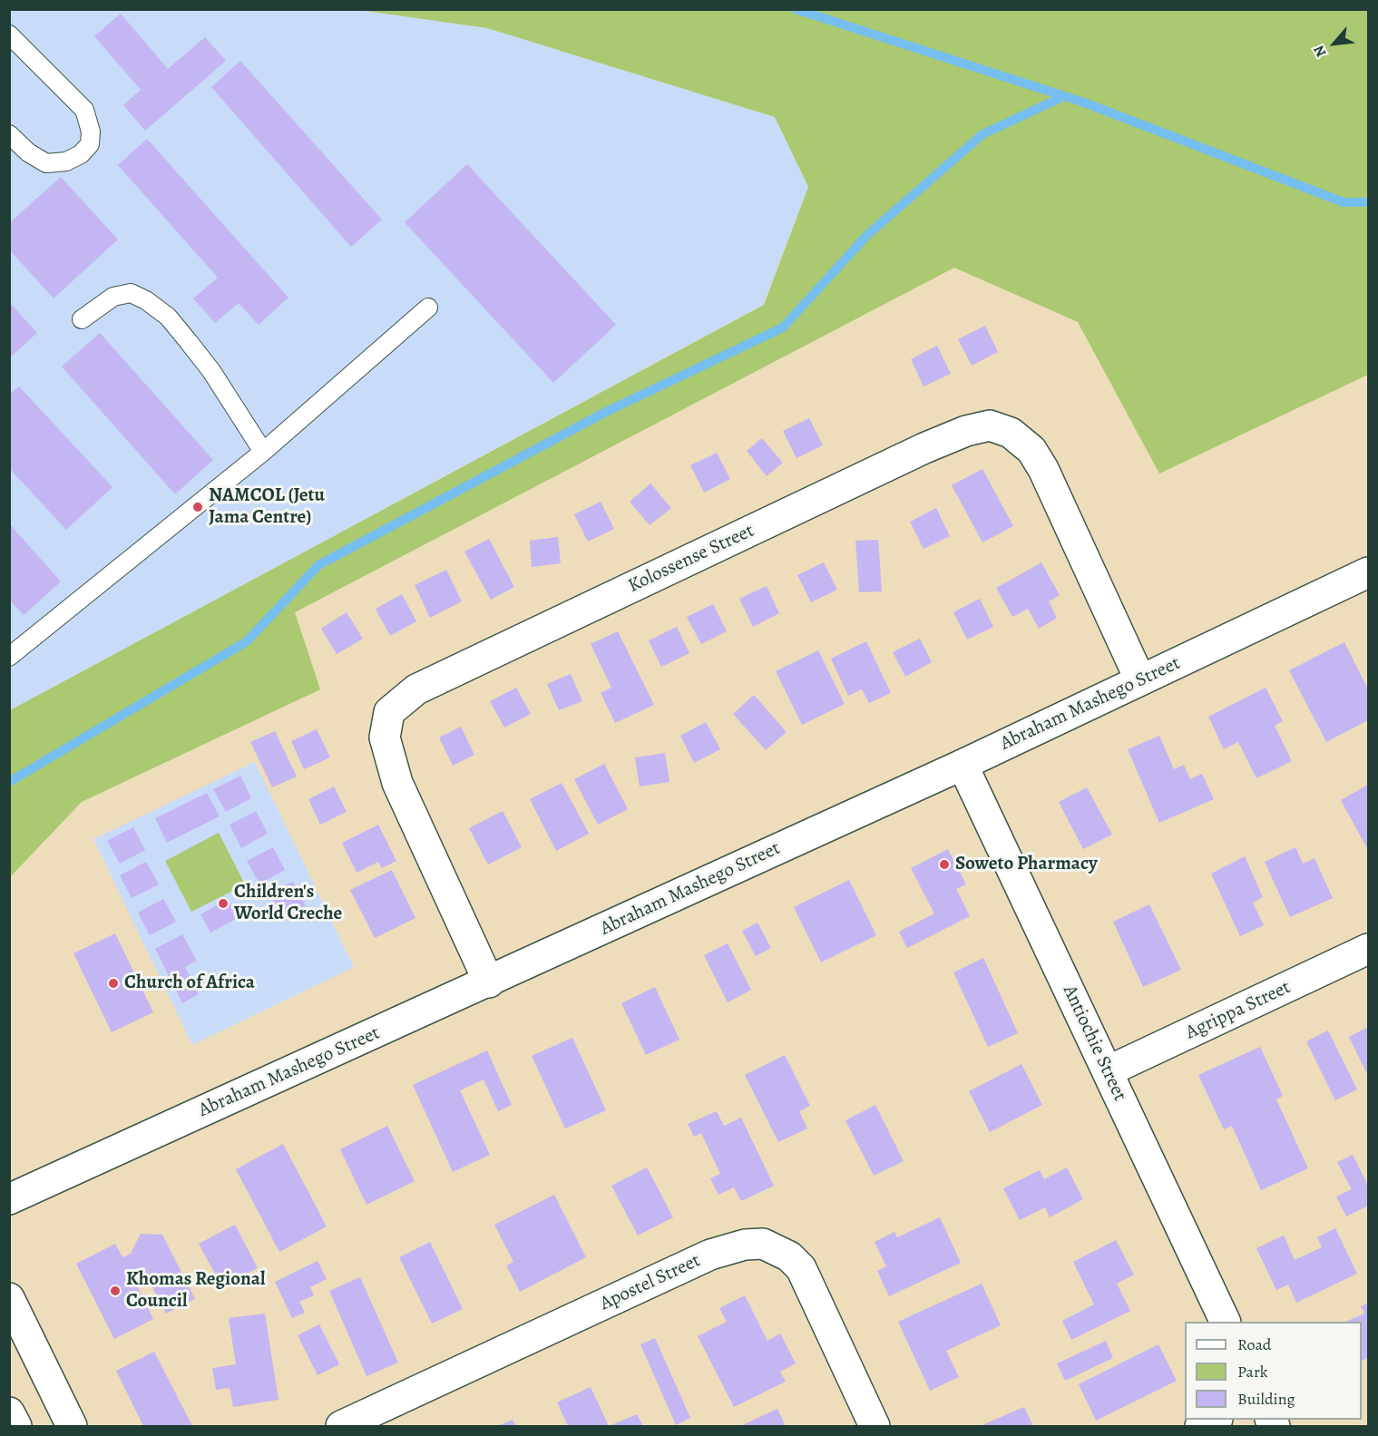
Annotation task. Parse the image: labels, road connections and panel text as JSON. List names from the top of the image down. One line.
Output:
{"streets":{"street":["Kolossense Street","Abraham Mashego Street","Agrippa Street","Antiochie Street","Apostel Street"]},"crossings":[["Kolossense Street","Abraham Mashego Street"],["Abraham Mashego Street","Antiochie Street"],["Agrippa Street","Antiochie Street"]],"places":["NAMCOL (Jetu Jama Centre)","Soweto Pharmacy","Children's World Creche","Church of Africa","Khomas Regional Council"],"legend":["Road","Park","Building"],"north":"bottom left"}
